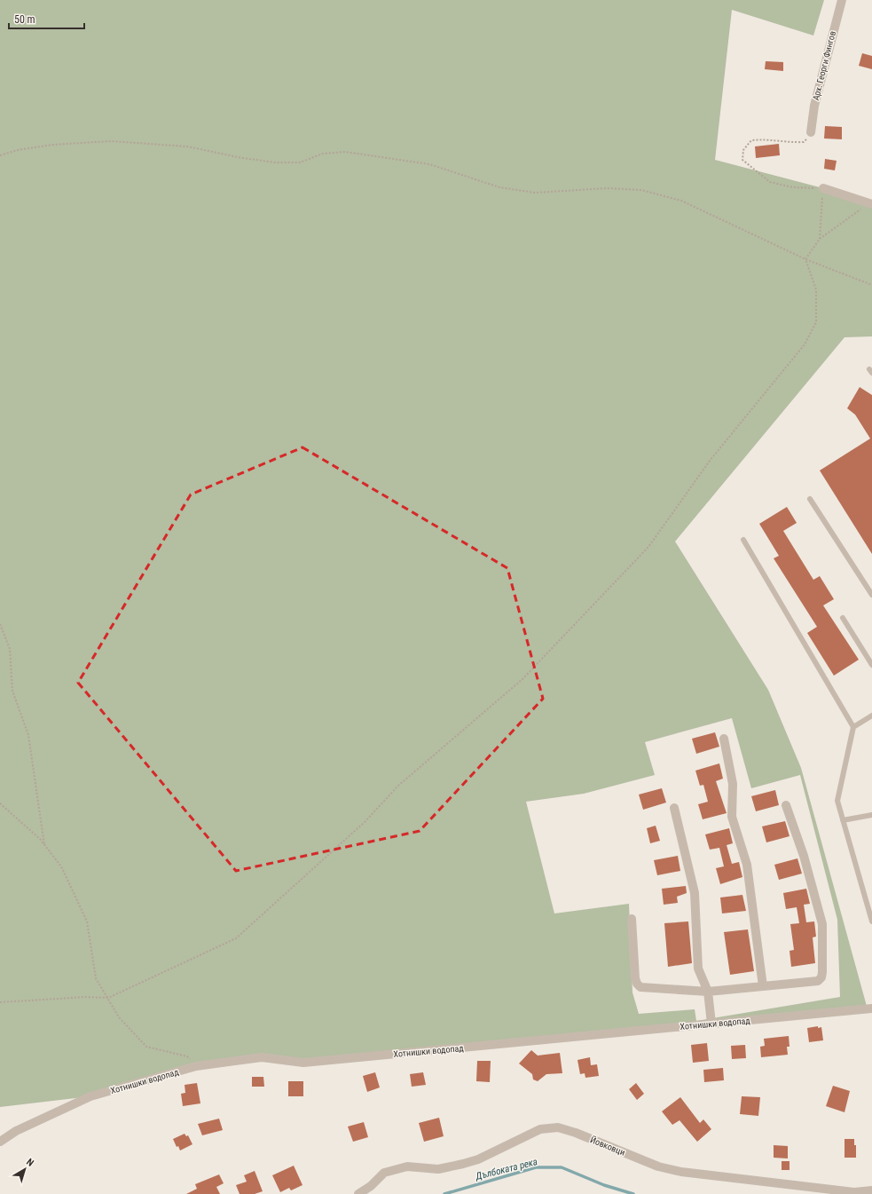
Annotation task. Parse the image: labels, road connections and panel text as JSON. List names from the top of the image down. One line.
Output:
{"streets":{"street":["Арх. Георги Фингов","Хотнишки водопад","Йовковци"]},"water":["Дълбоката река"],"scale_bar":"50 m","north":"top right"}
